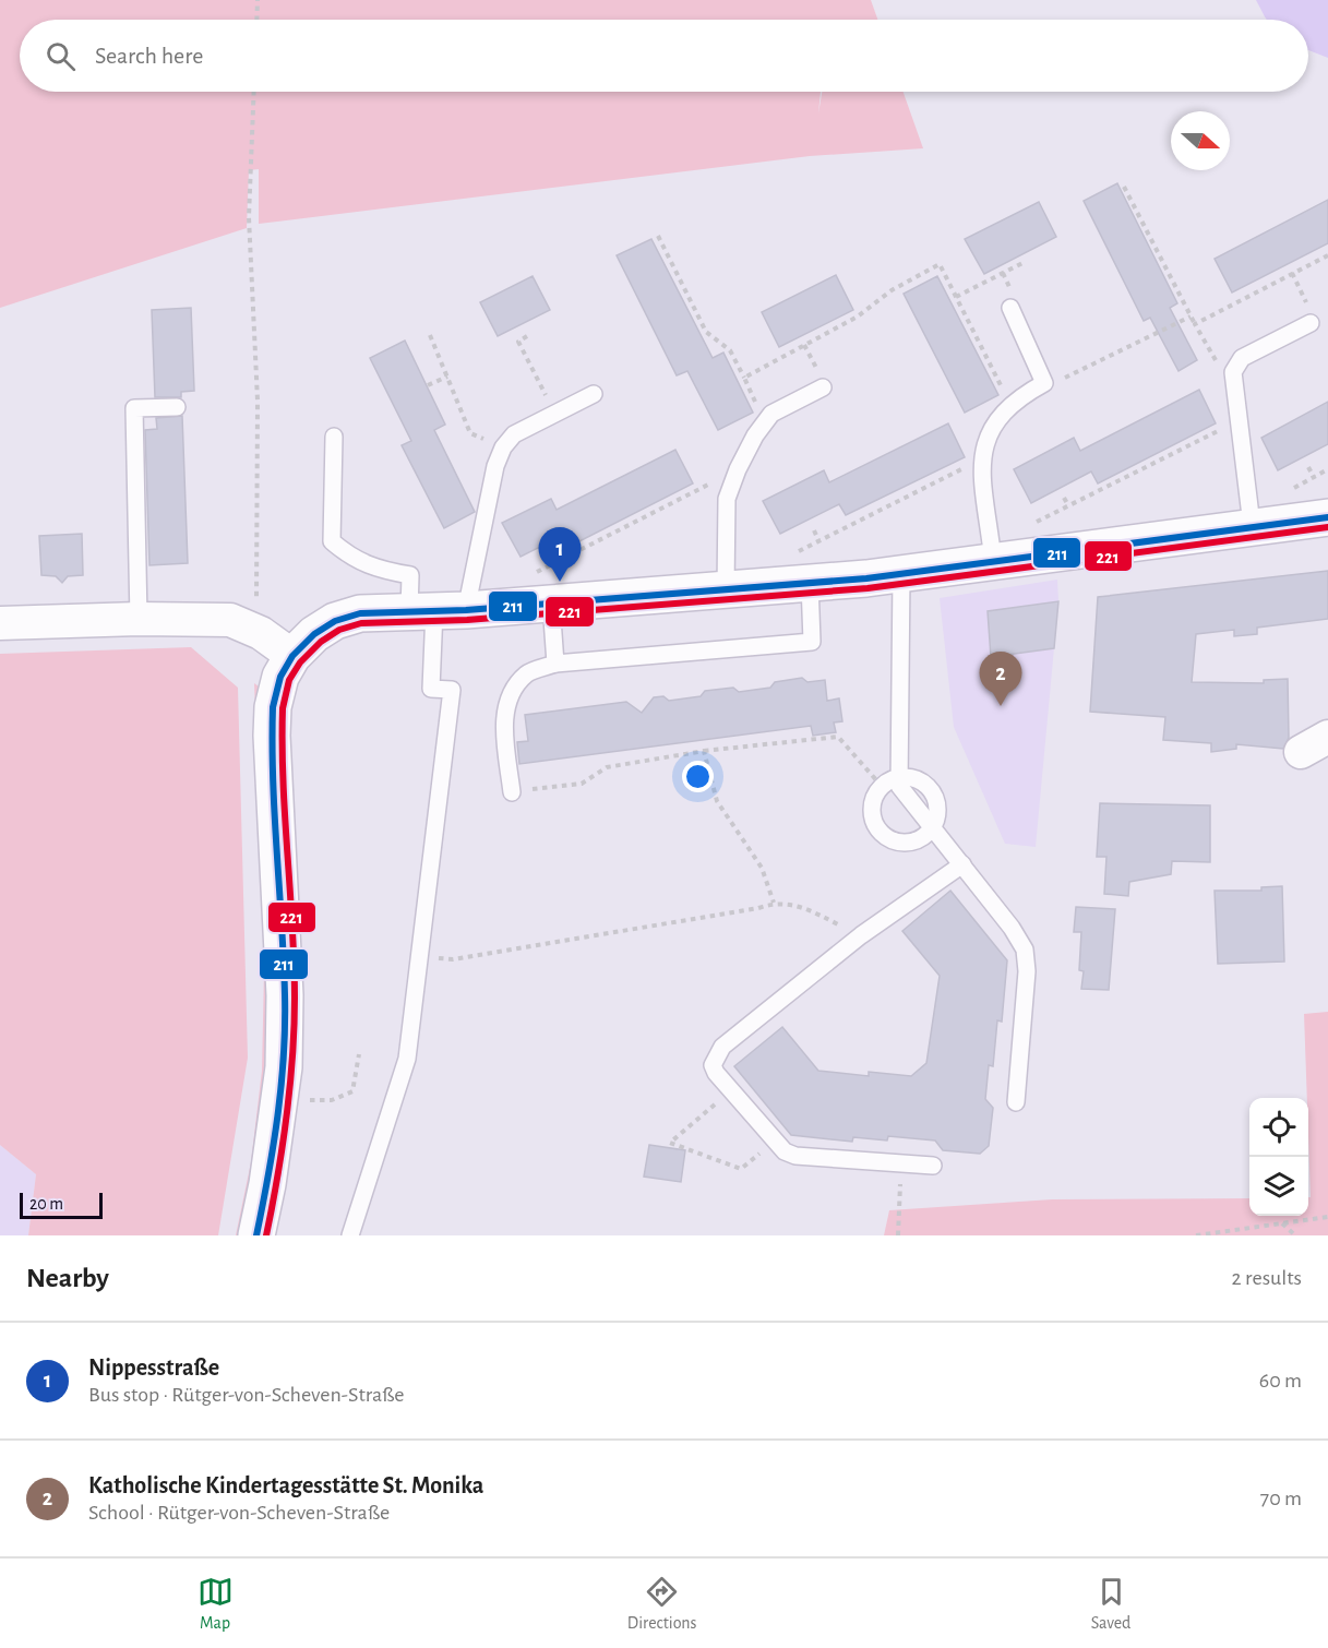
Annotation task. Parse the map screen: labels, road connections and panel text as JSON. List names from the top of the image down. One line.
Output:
{"lines":["transit line 211","transit line 221"],"scale_bar":"20 m","north":"right","page":{"search":"Search here","pins":["1","2"],"scale":"20 m","heading":["Nearby","2 results"],"list":[{"mark":"1","name":"Nippesstraße","note":"Bus stop · Rütger-von-Scheven-Straße","value":"60 m"},{"mark":"2","name":"Katholische Kindertagesstätte St. Monika","note":"School · Rütger-von-Scheven-Straße","value":"70 m"}],"nav":["Map","Directions","Saved"]}}
